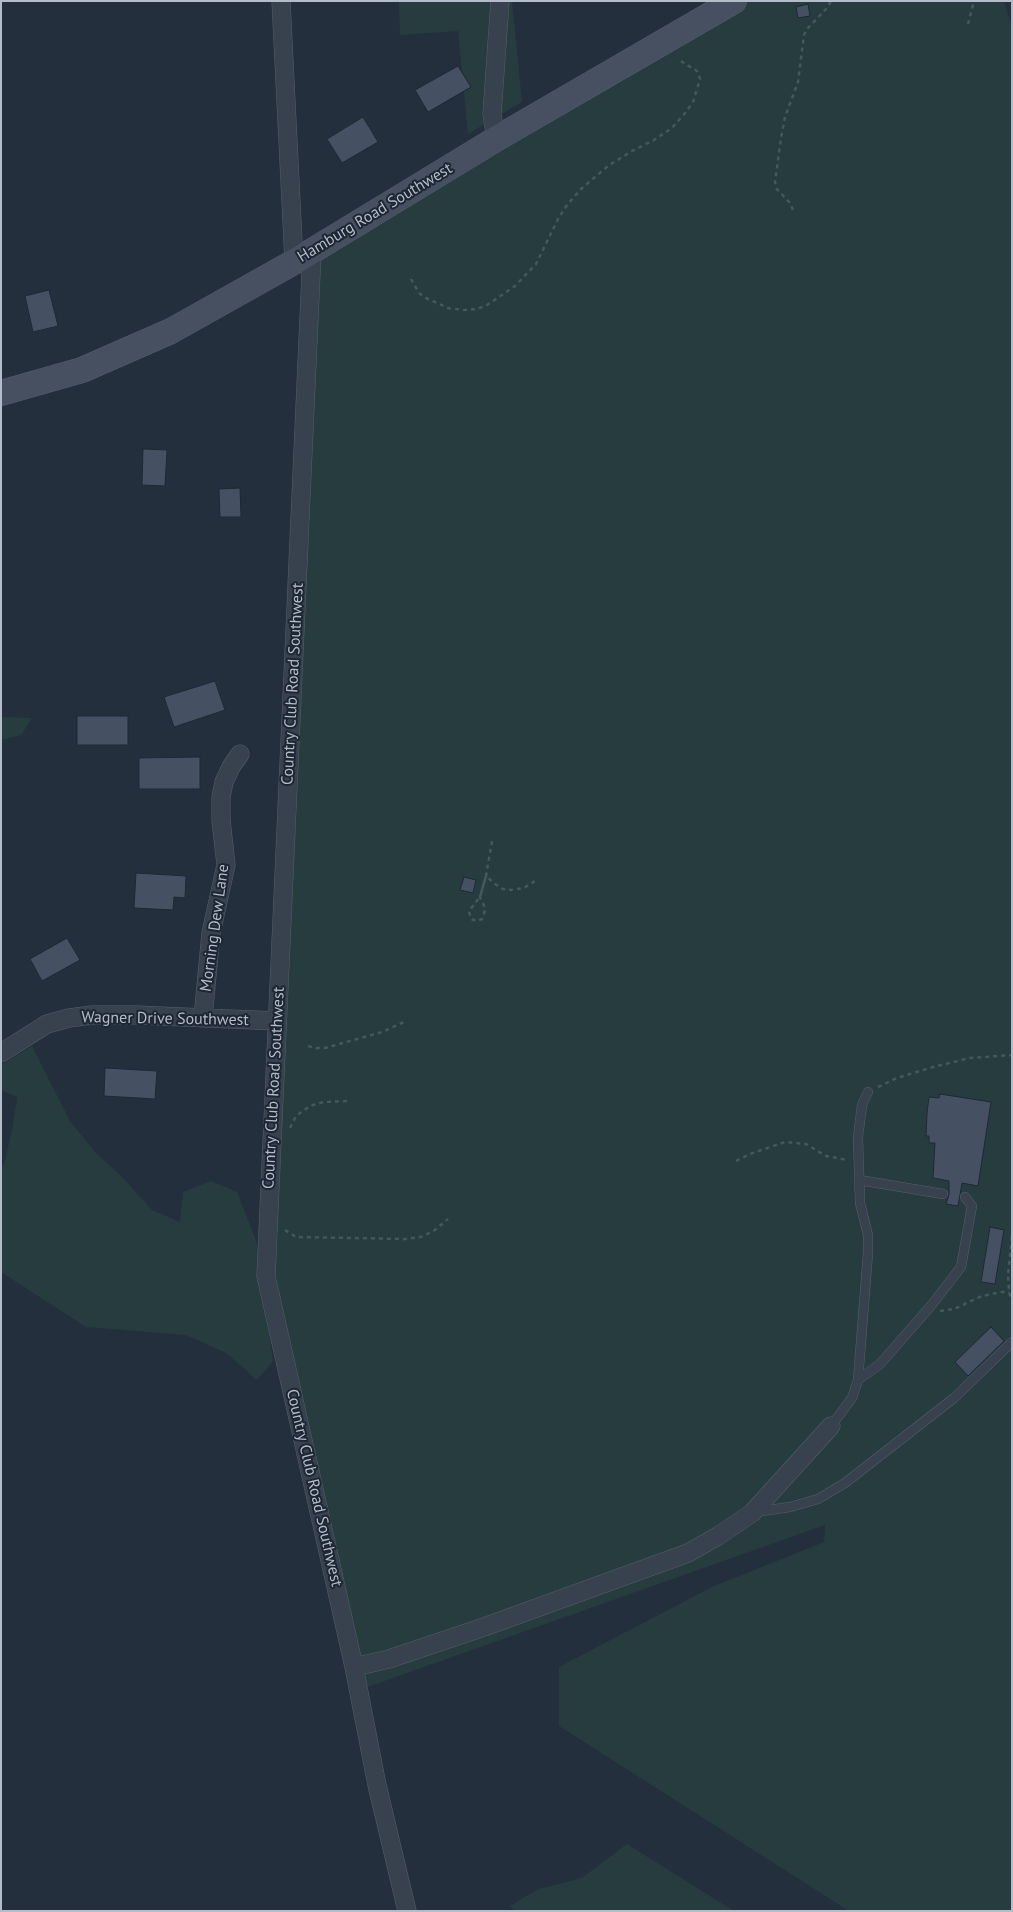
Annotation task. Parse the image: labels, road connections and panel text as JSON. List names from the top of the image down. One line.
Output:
{"streets":{"street":["Hamburg Road Southwest","Country Club Road Southwest","Morning Dew Lane","Wagner Drive Southwest"]},"crossings":[["Hamburg Road Southwest","Country Club Road Southwest"],["Country Club Road Southwest","Wagner Drive Southwest"],["Morning Dew Lane","Wagner Drive Southwest"]]}
